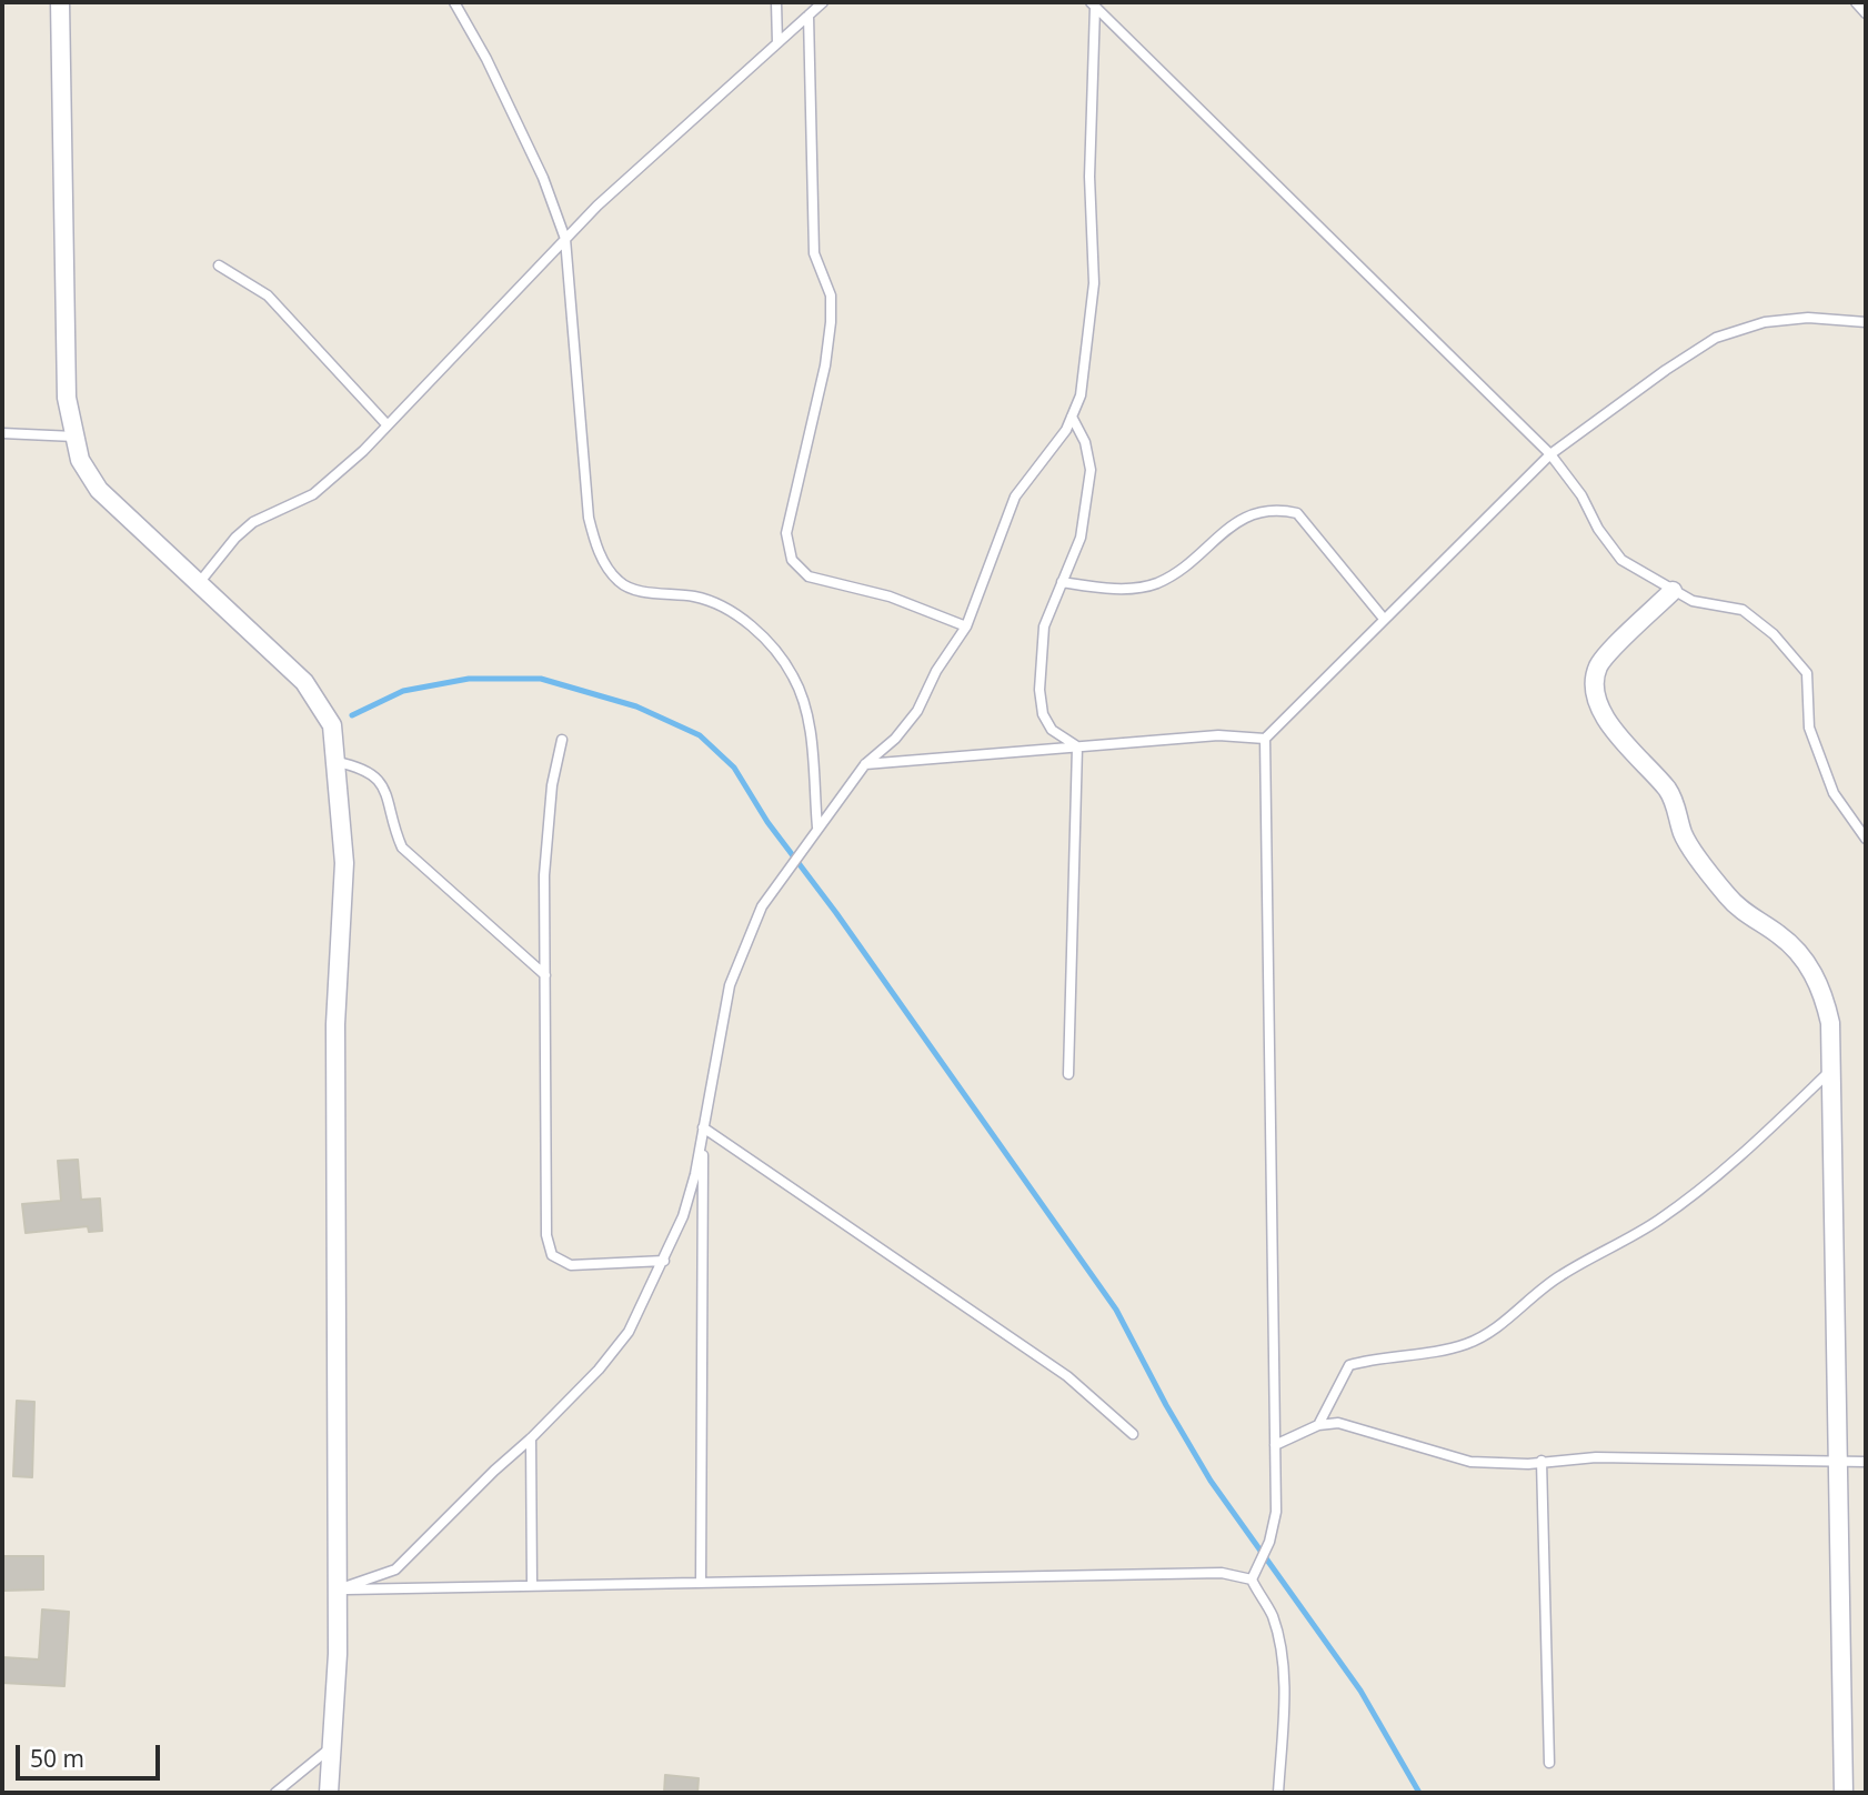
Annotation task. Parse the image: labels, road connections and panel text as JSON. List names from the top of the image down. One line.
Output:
{"scale_bar":"50 m"}
